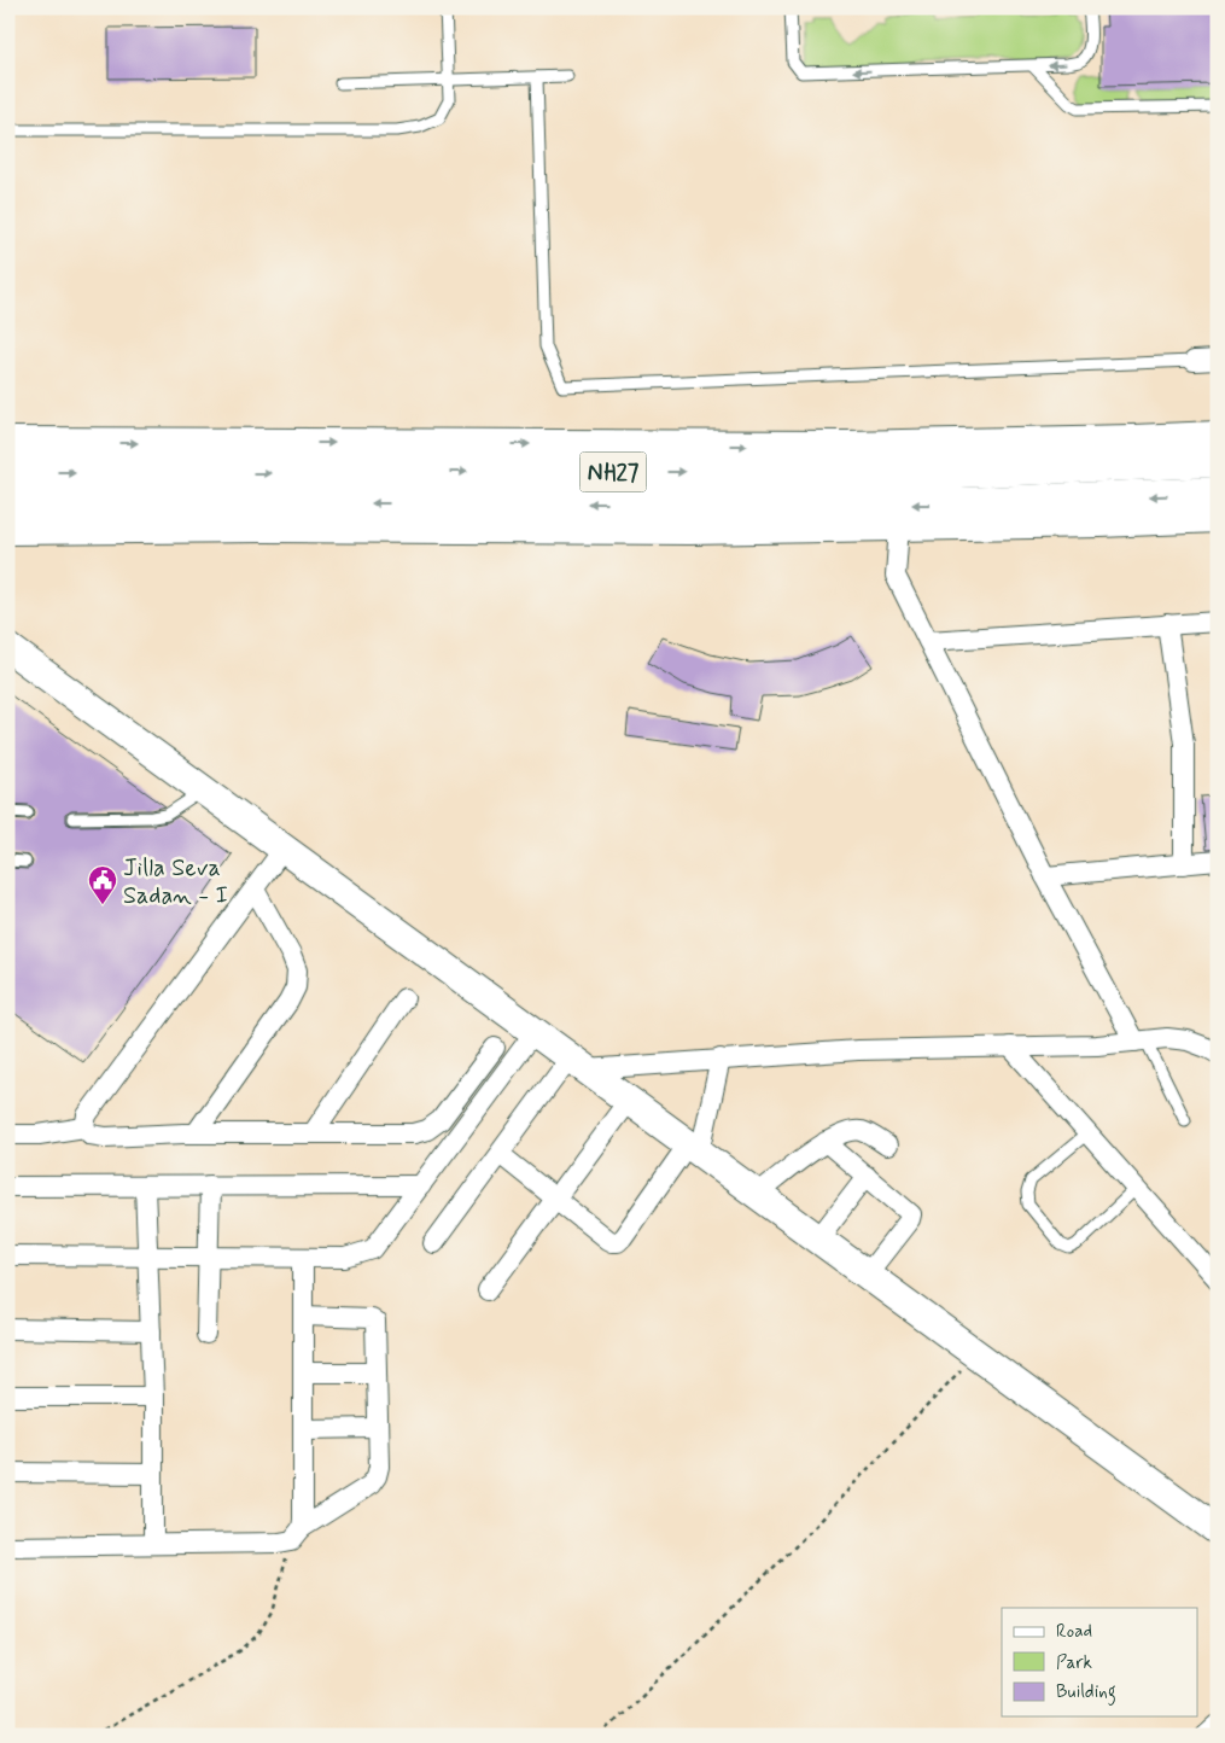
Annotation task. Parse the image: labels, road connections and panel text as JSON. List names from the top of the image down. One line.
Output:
{"streets":{"highway":["NH27"]},"places":{"public building":["Jilla Seva Sadan - I"]},"legend":["Road","Park","Building"]}
